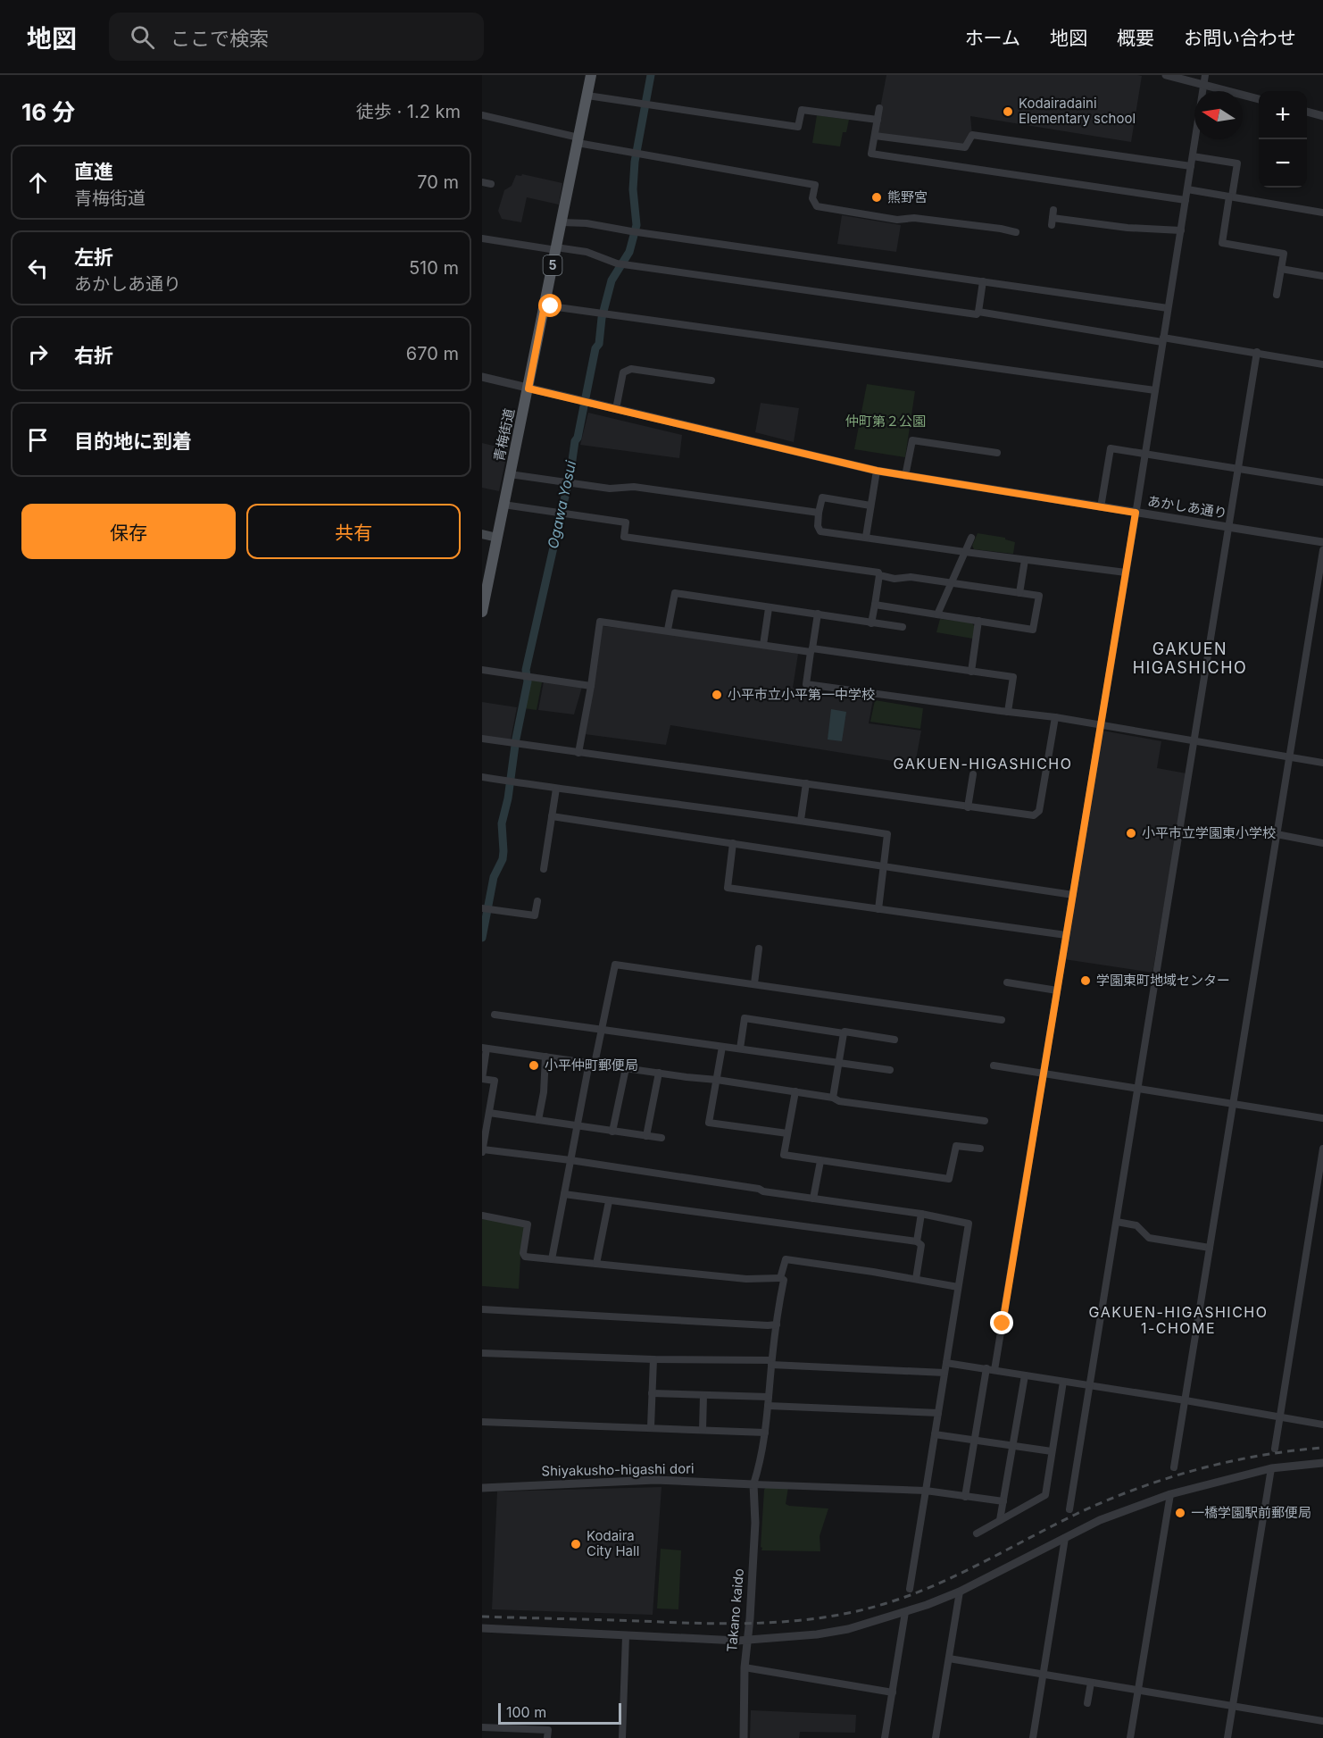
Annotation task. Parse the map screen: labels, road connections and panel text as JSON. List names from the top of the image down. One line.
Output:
{"streets":{"main road":["5","青梅街道"],"street":["あかしあ通り","Shiyakusho-higashi dori","Takano kaido"]},"crossings":[["青梅街道","あかしあ通り"],["Shiyakusho-higashi dori","Takano kaido"]],"districts":["GAKUEN HIGASHICHO","GAKUEN-HIGASHICHO","GAKUEN-HIGASHICHO 1-CHOME"],"water":["Ogawa Yosui"],"parks":["仲町第２公園"],"places":["Kodairadaini Elementary school","熊野宮","小平市立小平第一中学校","小平市立学園東小学校","学園東町地域センター","小平仲町郵便局","一橋学園駅前郵便局","Kodaira City Hall"],"scale_bar":"100 m","north":"left","page":{"header":"地図","search":"ここで検索","nav":["ホーム","地図","概要","お問い合わせ"],"heading":["16 分","徒歩 · 1.2 km"],"map_buttons":["+","−"],"list":[["直進","青梅街道","70 m"],["左折","あかしあ通り","510 m"],["右折","670 m"],"目的地に到着"],"buttons":["保存","共有"],"scale":"100 m"}}
